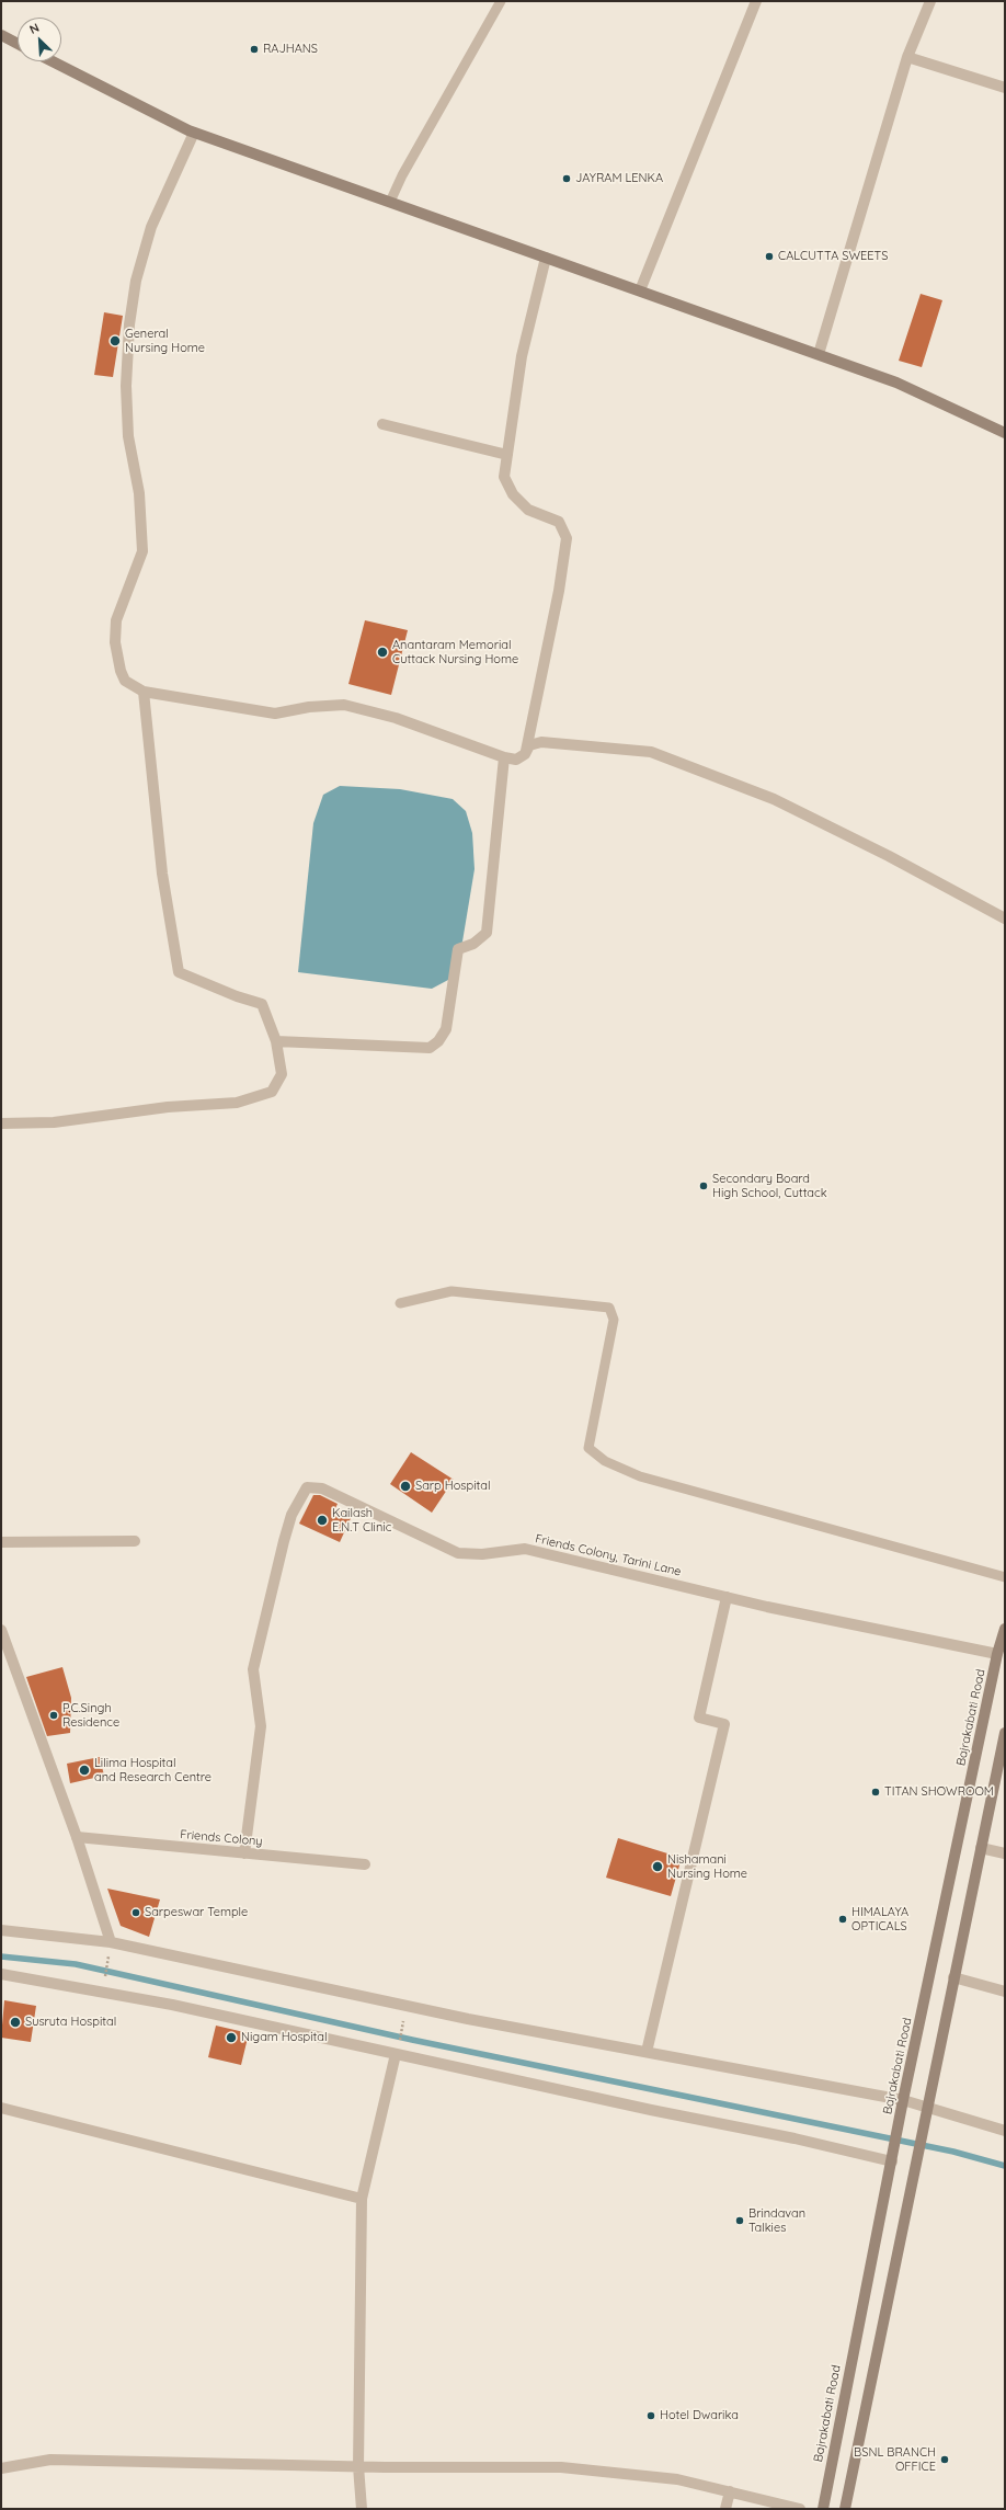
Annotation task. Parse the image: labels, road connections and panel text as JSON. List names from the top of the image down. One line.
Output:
{"streets":{"main road":["Bajrakabati Road"],"street":["Friends Colony, Tarini Lane","Friends Colony"]},"crossings":[["Friends Colony, Tarini Lane","Bajrakabati Road"],["Friends Colony, Tarini Lane","Friends Colony"]],"places":["RAJHANS","JAYRAM LENKA","CALCUTTA SWEETS","General Nursing Home","Anantaram Memorial Cuttack Nursing Home","Secondary Board High School, Cuttack","Sarp Hospital","Kailash E.N.T Clinic","P.C.Singh Residence","Lilima Hospital and Research Centre","TITAN SHOWROOM","Nishamani Nursing Home","Sarpeswar Temple","HIMALAYA OPTICALS","Susruta Hospital","Nigam Hospital","Brindavan Talkies","Hotel Dwarika","BSNL BRANCH OFFICE"],"north":"top left"}
